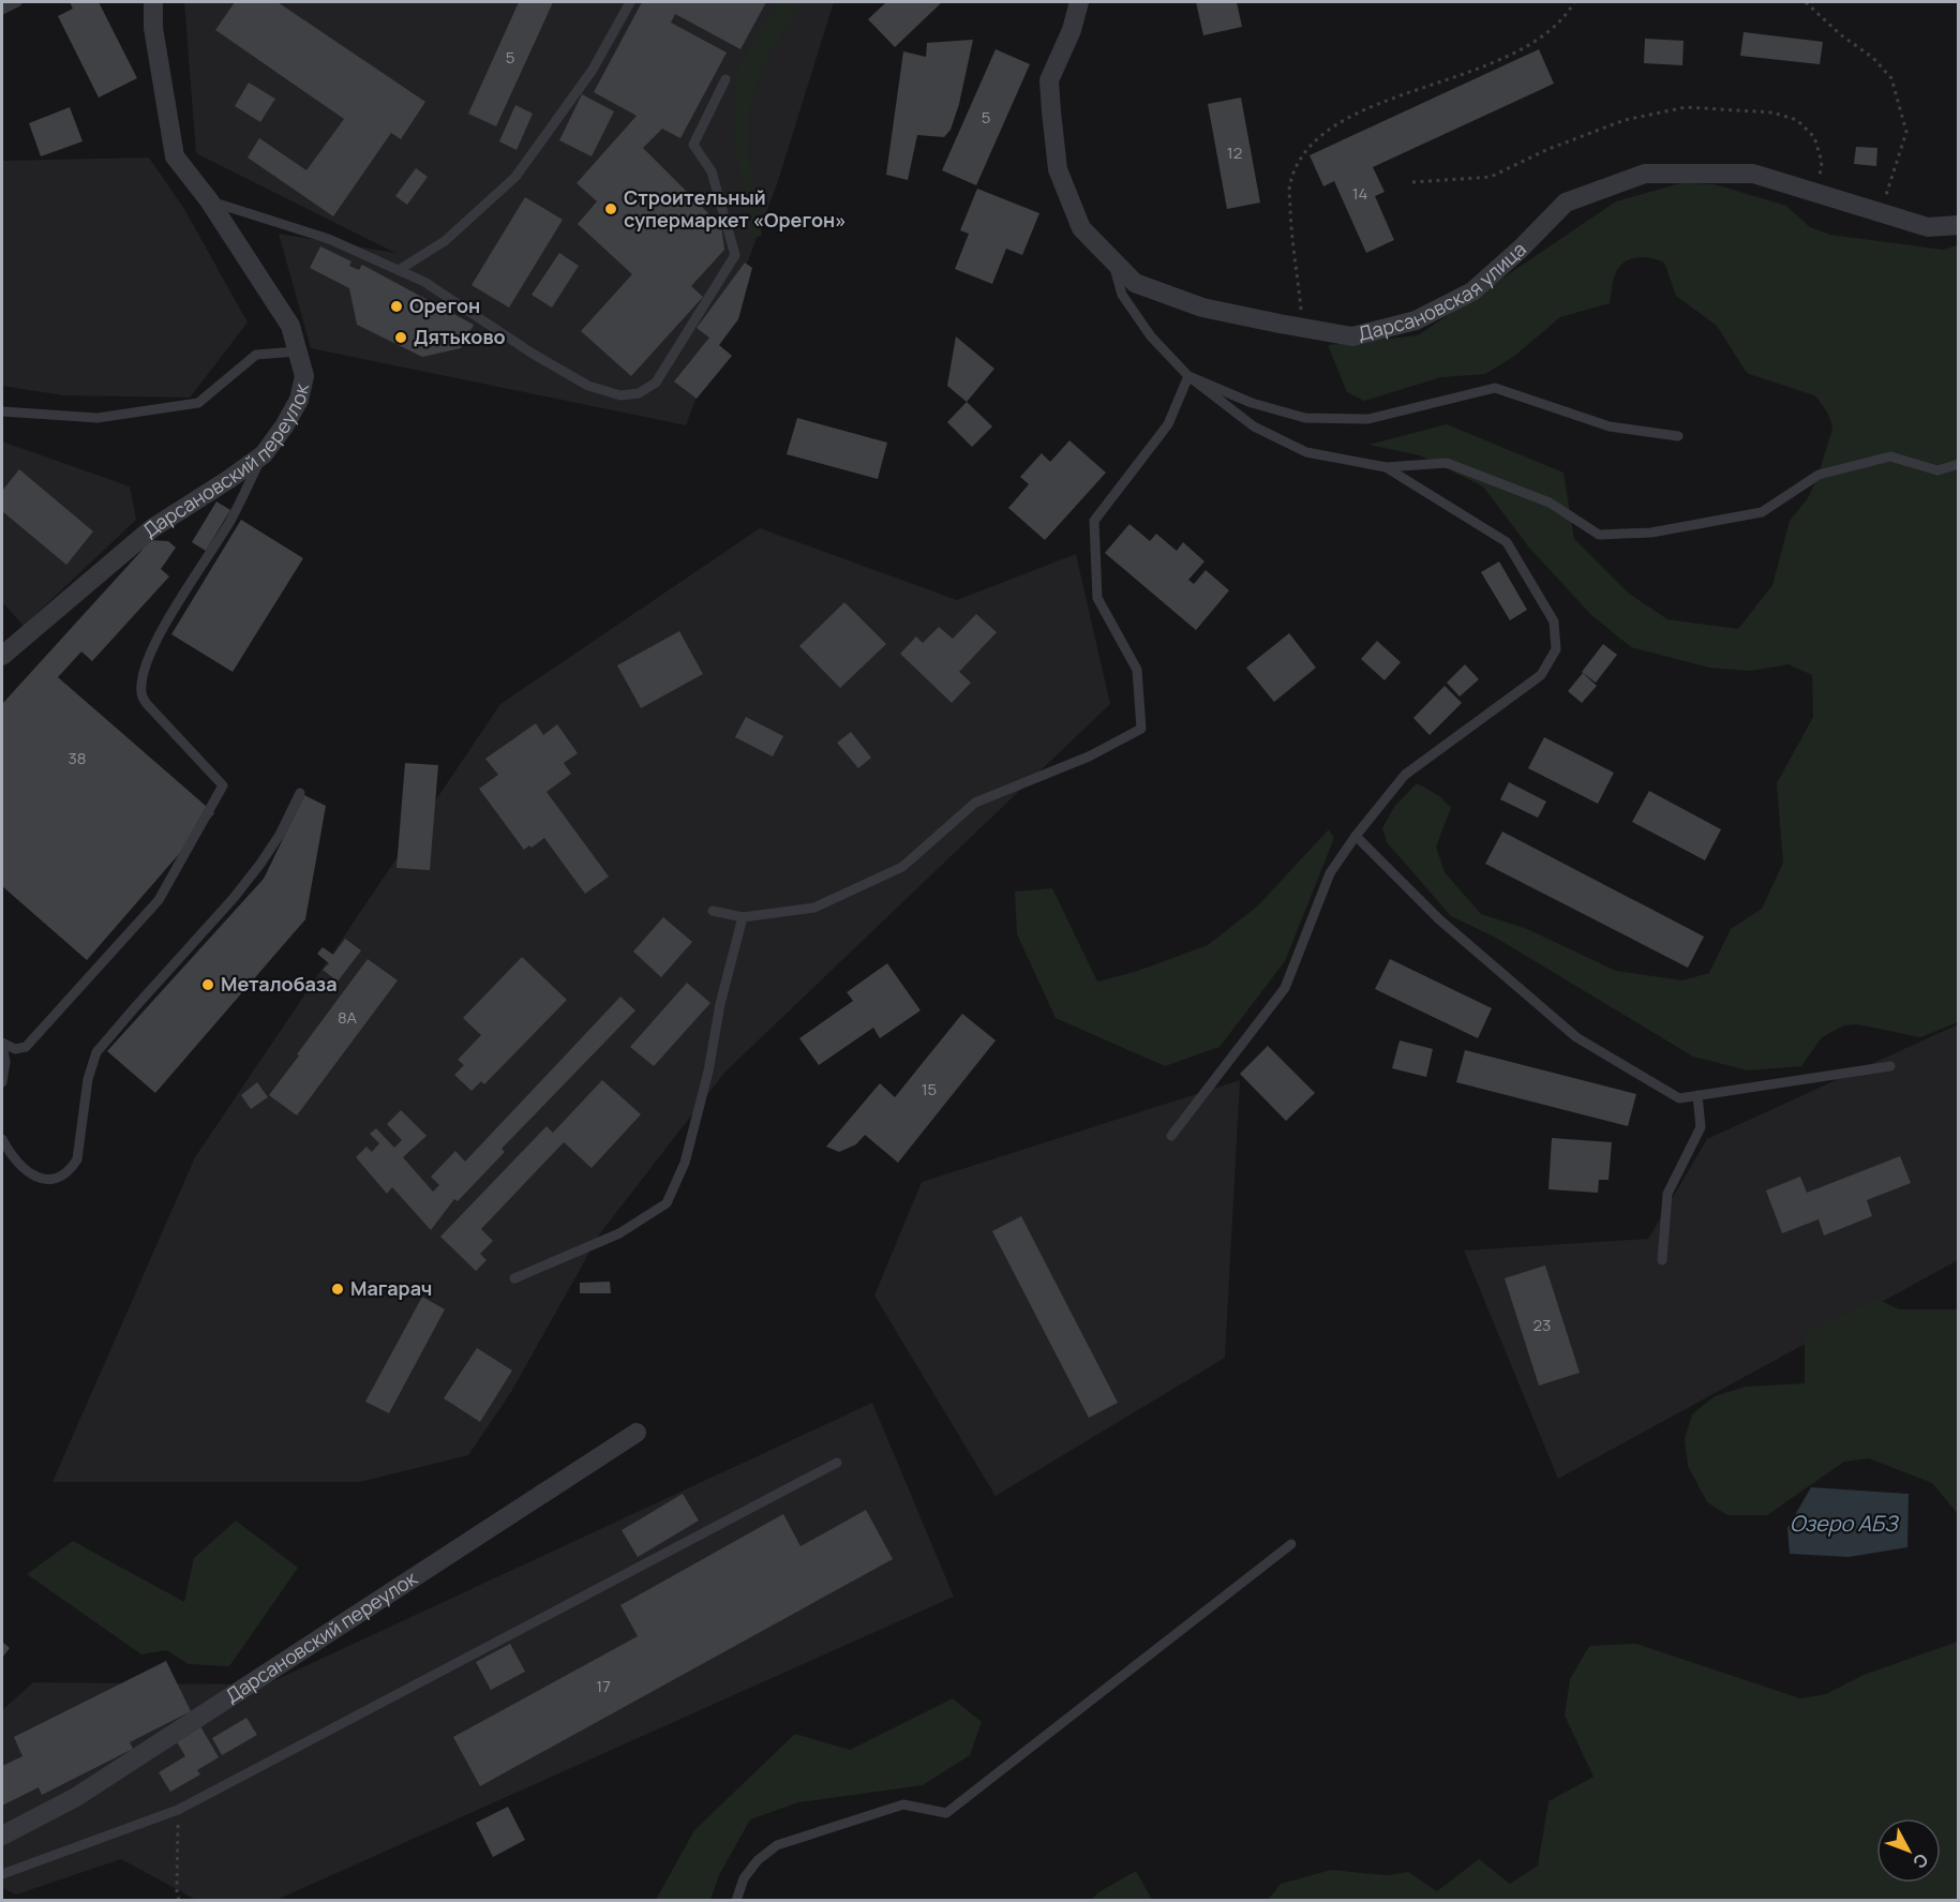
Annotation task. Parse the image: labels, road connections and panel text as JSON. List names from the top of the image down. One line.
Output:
{"streets":{"street":["Дарсановская улица","Дарсановский переулок"]},"water":["Озеро АБЗ"],"places":["Строительный супермаркет «Орегон»","Орегон","Дятьково","Металобаза","Магарач"],"house_numbers":["5","5","12","14","38","8А","15","23","17"],"north":"bottom right"}
